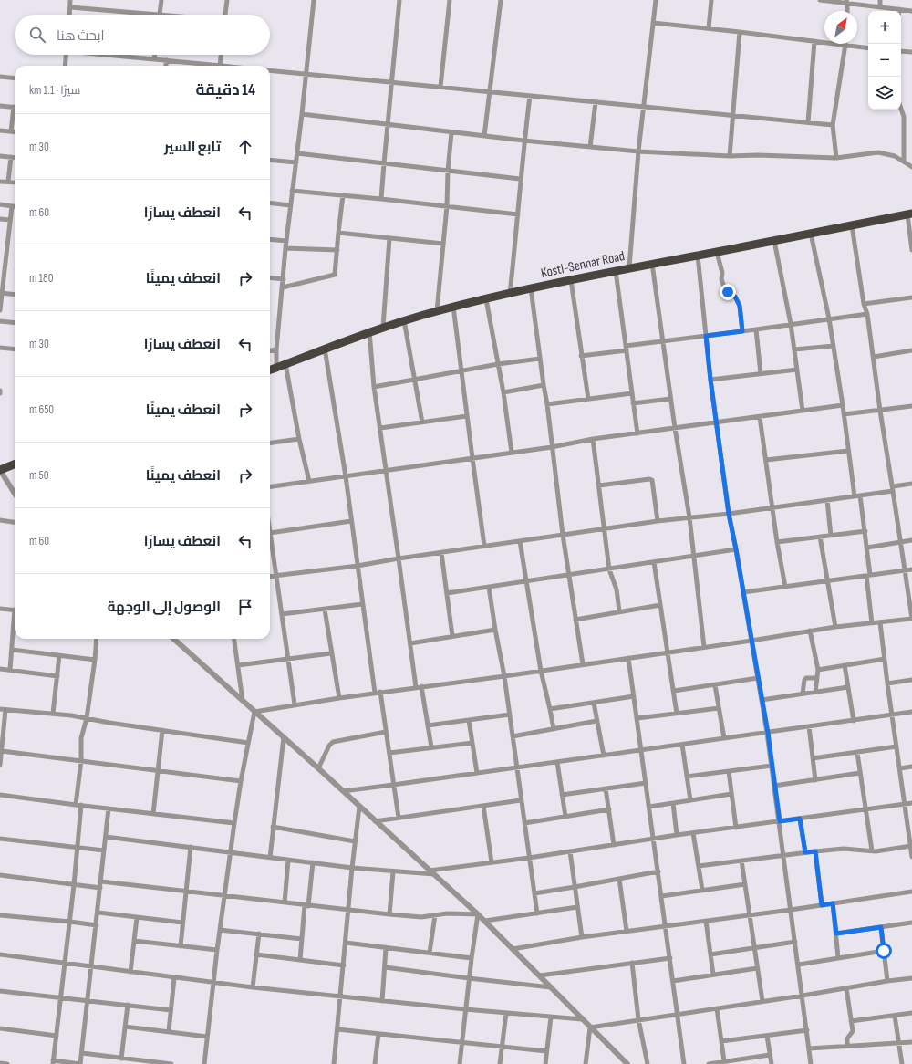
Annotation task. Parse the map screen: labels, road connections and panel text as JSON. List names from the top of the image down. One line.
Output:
{"streets":{"highway":["Kosti-Sennar Road"]},"north":"top right","page":{"map_buttons":["+","−"],"search":"ابحث هنا","heading":["14 دقيقة","سيرًا · 1.1 km"],"list":[["تابع السير","30 m"],["انعطف يسارًا","60 m"],["انعطف يمينًا","180 m"],["انعطف يسارًا","30 m"],["انعطف يمينًا","650 m"],["انعطف يمينًا","50 m"],["انعطف يسارًا","60 m"],"الوصول إلى الوجهة"]}}
